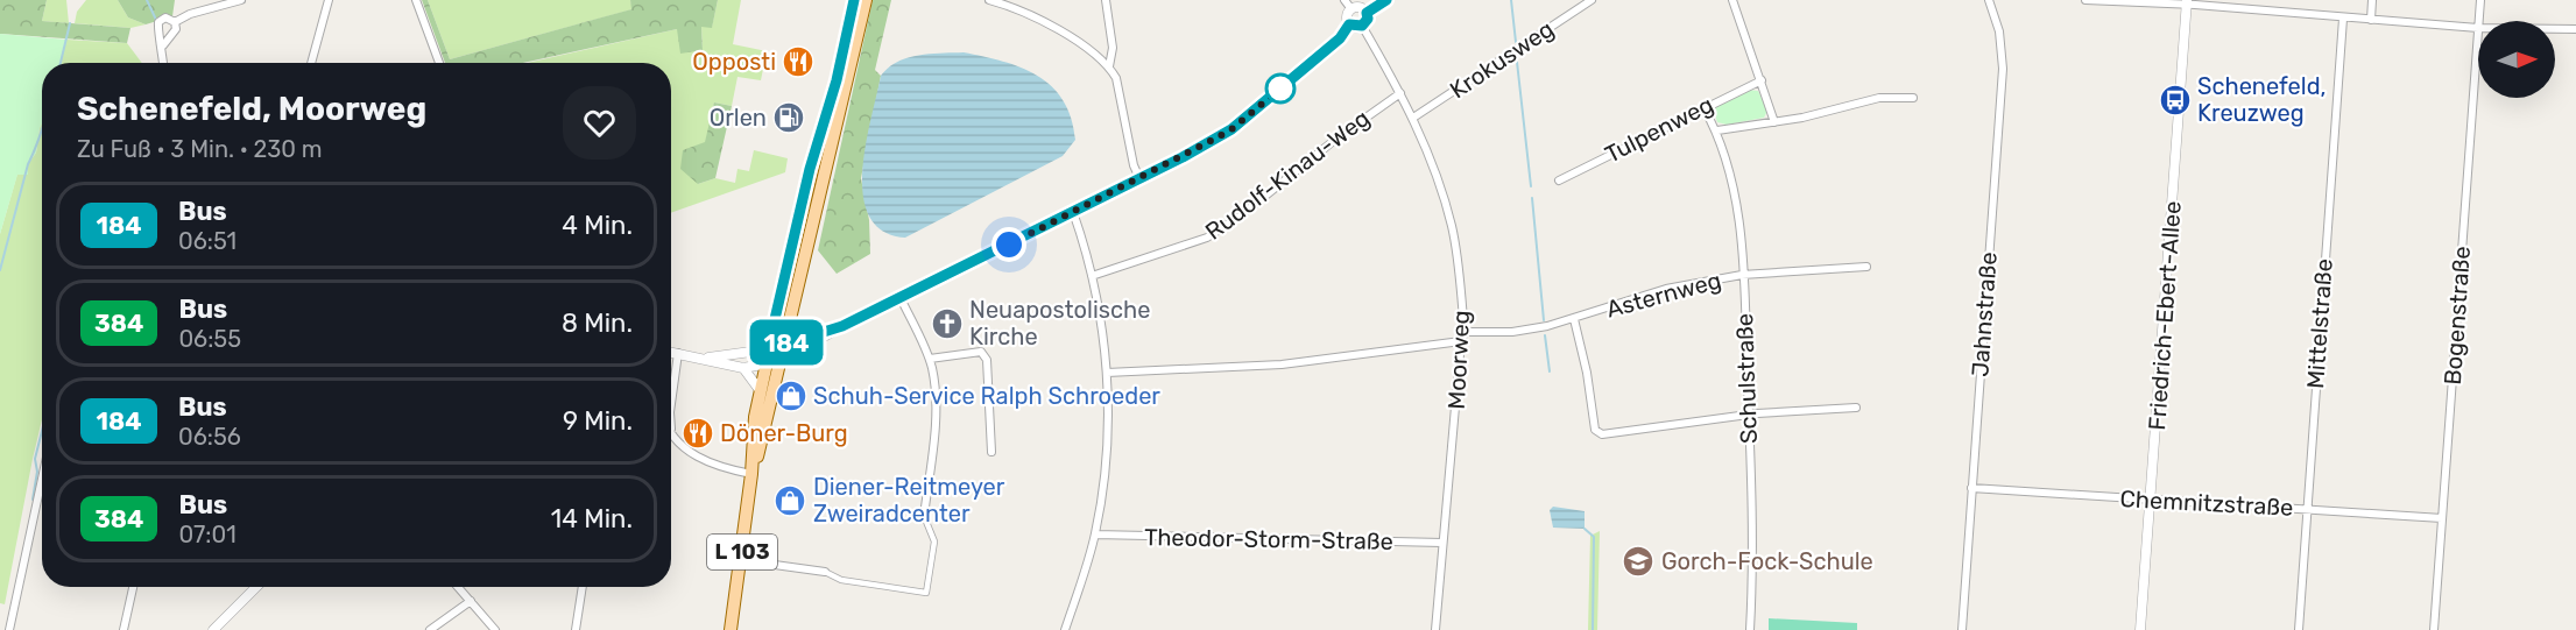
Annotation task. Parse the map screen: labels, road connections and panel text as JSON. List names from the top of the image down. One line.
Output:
{"streets":{"main road":["L 103"],"street":["Krokusweg","Tulpenweg","Rudolf-Kinau-Weg","Asternweg","Jahnstraße","Friedrich-Ebert-Allee","Bogenstraße","Mittelstraße","Moorweg","Schulstraße","Chemnitzstraße","Theodor-Storm-Straße"]},"crossings":[["Krokusweg","Moorweg"],["Tulpenweg","Schulstraße"],["Rudolf-Kinau-Weg","Moorweg"],["Asternweg","Moorweg"],["Asternweg","Schulstraße"],["Jahnstraße","Chemnitzstraße"],["Friedrich-Ebert-Allee","Chemnitzstraße"],["Bogenstraße","Chemnitzstraße"],["Mittelstraße","Chemnitzstraße"],["Moorweg","Theodor-Storm-Straße"]],"places":{"restaurant":["Opposti","Döner-Burg"],"bus stop":["Schenefeld, Kreuzweg"],"fuel station":["Orlen"],"church":["Neuapostolische Kirche"],"shop":["Schuh-Service Ralph Schroeder","Diener-Reitmeyer Zweiradcenter"],"school or university":["Gorch-Fock-Schule"]},"lines":["bus line 184"],"north":"right","page":{"on_map":"184","heading":["Schenefeld, Moorweg","Zu Fuß · 3 Min. · 230 m"],"list":[{"mark":"184","name":"Bus","note":"06:51","value":"4 Min."},{"mark":"384","name":"Bus","note":"06:55","value":"8 Min."},{"mark":"184","name":"Bus","note":"06:56","value":"9 Min."},{"mark":"384","name":"Bus","note":"07:01","value":"14 Min."}]}}
